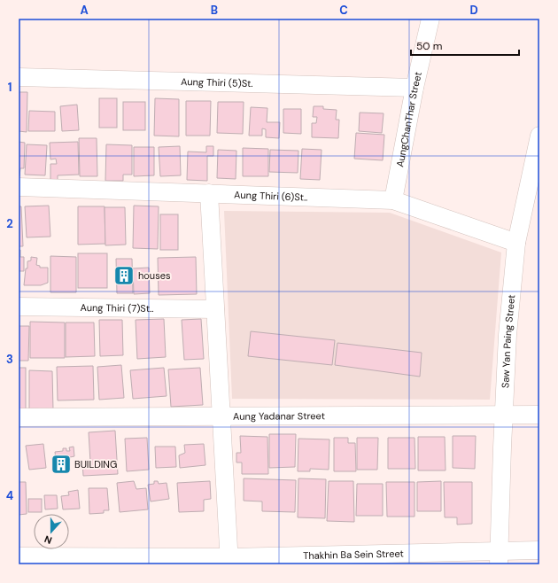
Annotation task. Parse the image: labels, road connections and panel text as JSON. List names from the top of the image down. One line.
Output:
{"streets":{"street":["Aung Thiri (5)St.","AungChanThar Street","Aung Thiri (6)St..","Aung Thiri (7)St..","Saw Yan Paing Street","Aung Yadanar Street","Thakhin Ba Sein Street"]},"crossings":[["Aung Thiri (5)St.","AungChanThar Street"],["AungChanThar Street","Aung Thiri (6)St.."],["Aung Thiri (6)St..","Saw Yan Paing Street"],["Saw Yan Paing Street","Aung Yadanar Street"],["Saw Yan Paing Street","Thakhin Ba Sein Street"]],"places":{"building":["houses","BUILDING"]},"scale_bar":"50 m","north":"bottom","grid":{"columns":["A","B","C","D"],"rows":["1","2","3","4"]}}
